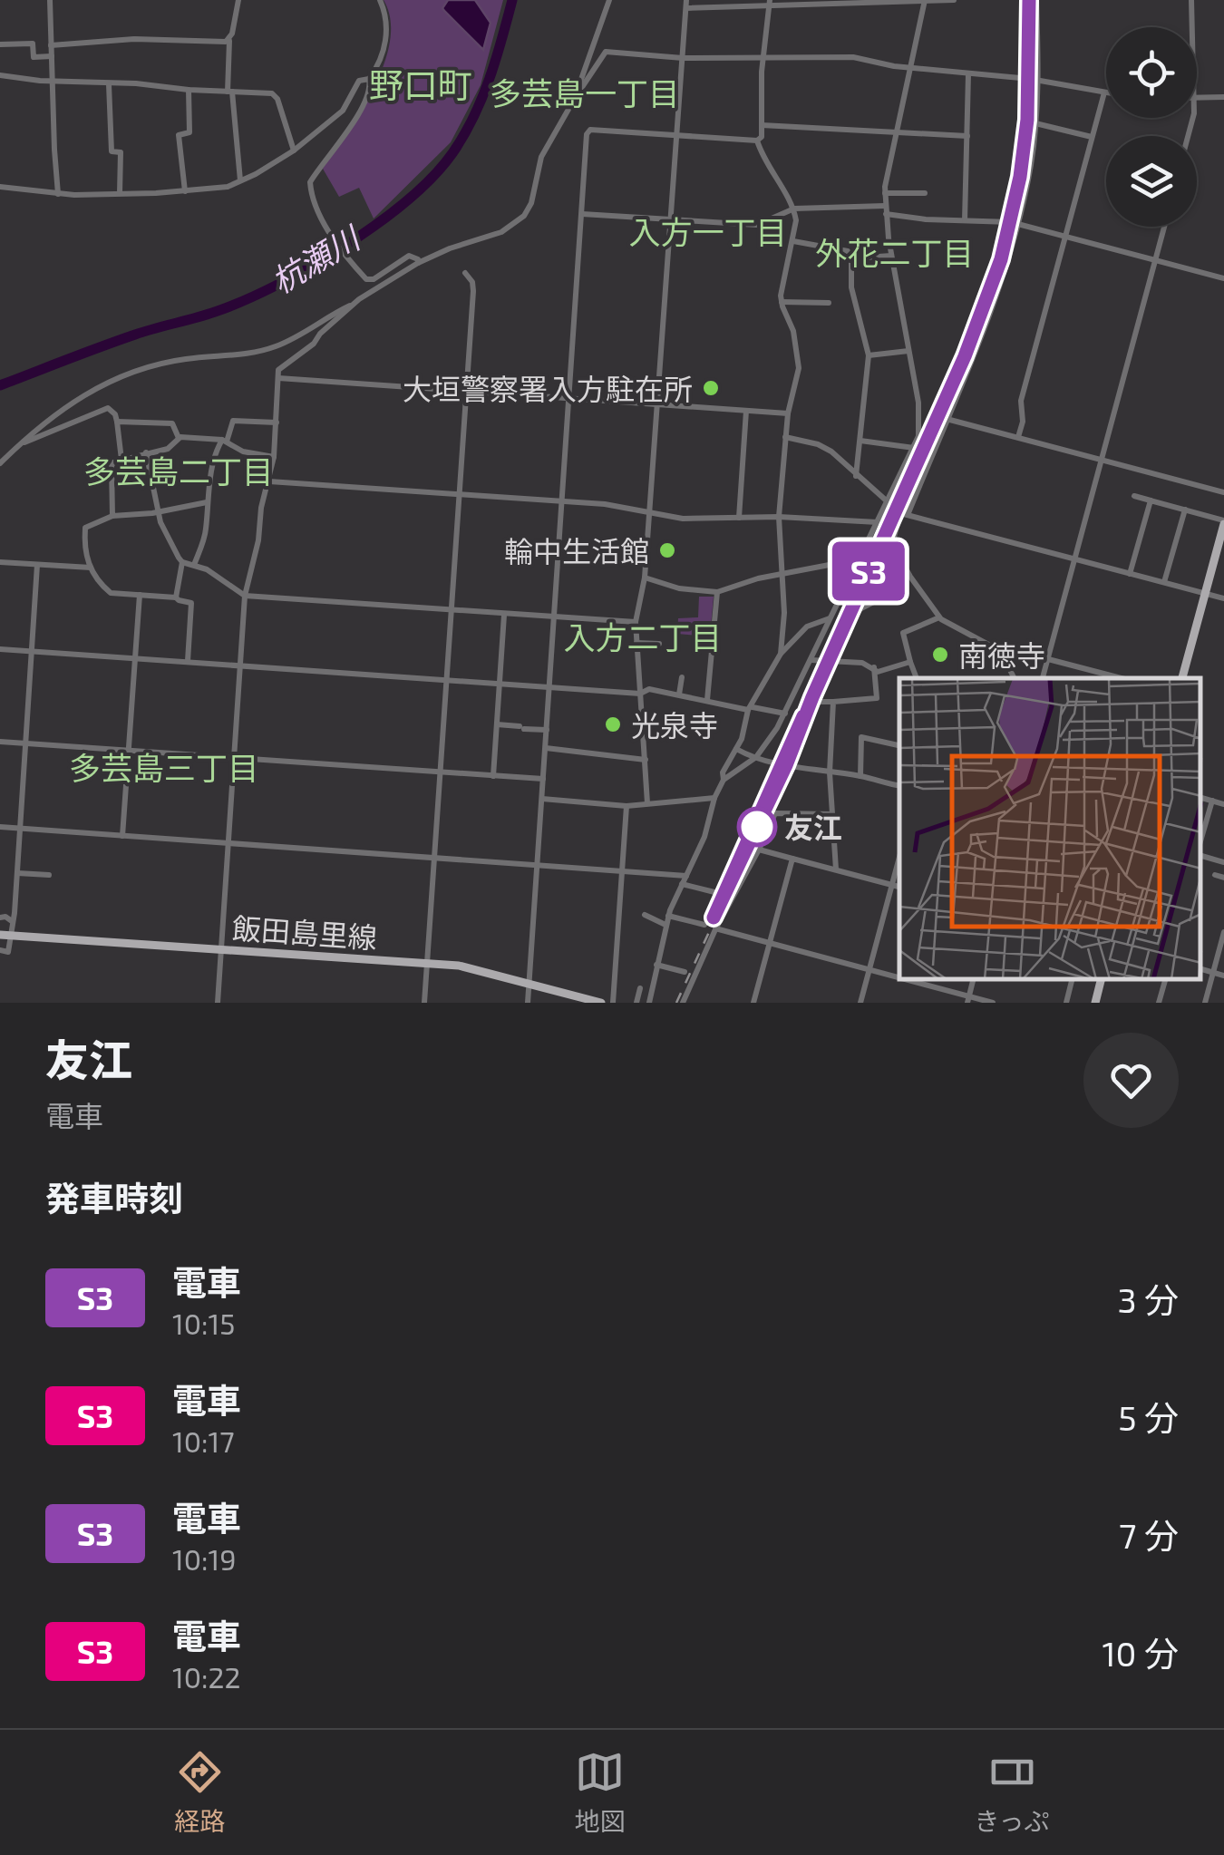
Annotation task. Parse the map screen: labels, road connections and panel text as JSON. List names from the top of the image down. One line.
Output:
{"streets":{"main road":["飯田島里線"]},"districts":["野口町","多芸島一丁目","入方一丁目","外花二丁目","多芸島二丁目","入方二丁目","多芸島三丁目"],"water":["杭瀬川"],"places":["大垣警察署入方駐在所","輪中生活館","南徳寺","光泉寺","友江"],"page":{"on_map":"S3","heading":[["友江","電車"],"発車時刻"],"list":[{"mark":"S3","name":"電車","note":"10:15","value":"3 分"},{"mark":"S3","name":"電車","note":"10:17","value":"5 分"},{"mark":"S3","name":"電車","note":"10:19","value":"7 分"},{"mark":"S3","name":"電車","note":"10:22","value":"10 分"}],"tabs":["経路","地図","きっぷ"]}}
